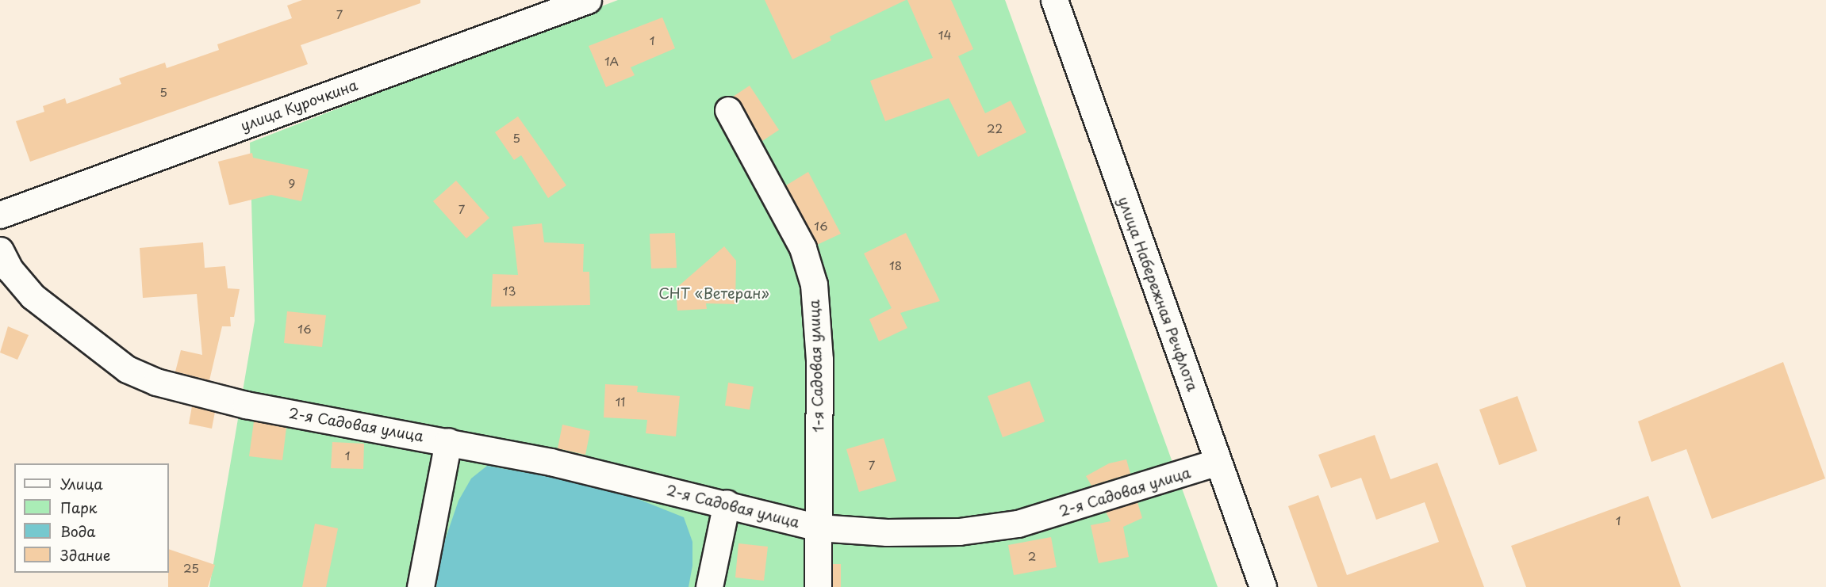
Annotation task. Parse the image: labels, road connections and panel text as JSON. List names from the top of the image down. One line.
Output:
{"streets":{"street":["улица Курочкина","улица Набережная Речфлота","1-я Садовая улица","2-я Садовая улица"]},"crossings":[["улица Набережная Речфлота","2-я Садовая улица"],["1-я Садовая улица","2-я Садовая улица"]],"parks":["СНТ «Ветеран»"],"house_numbers":["7","14","1","1А","5","22","5","9","7","16","18","13","16","11","1","7","1","2","25"],"legend":["Улица","Парк","Вода","Здание"]}
